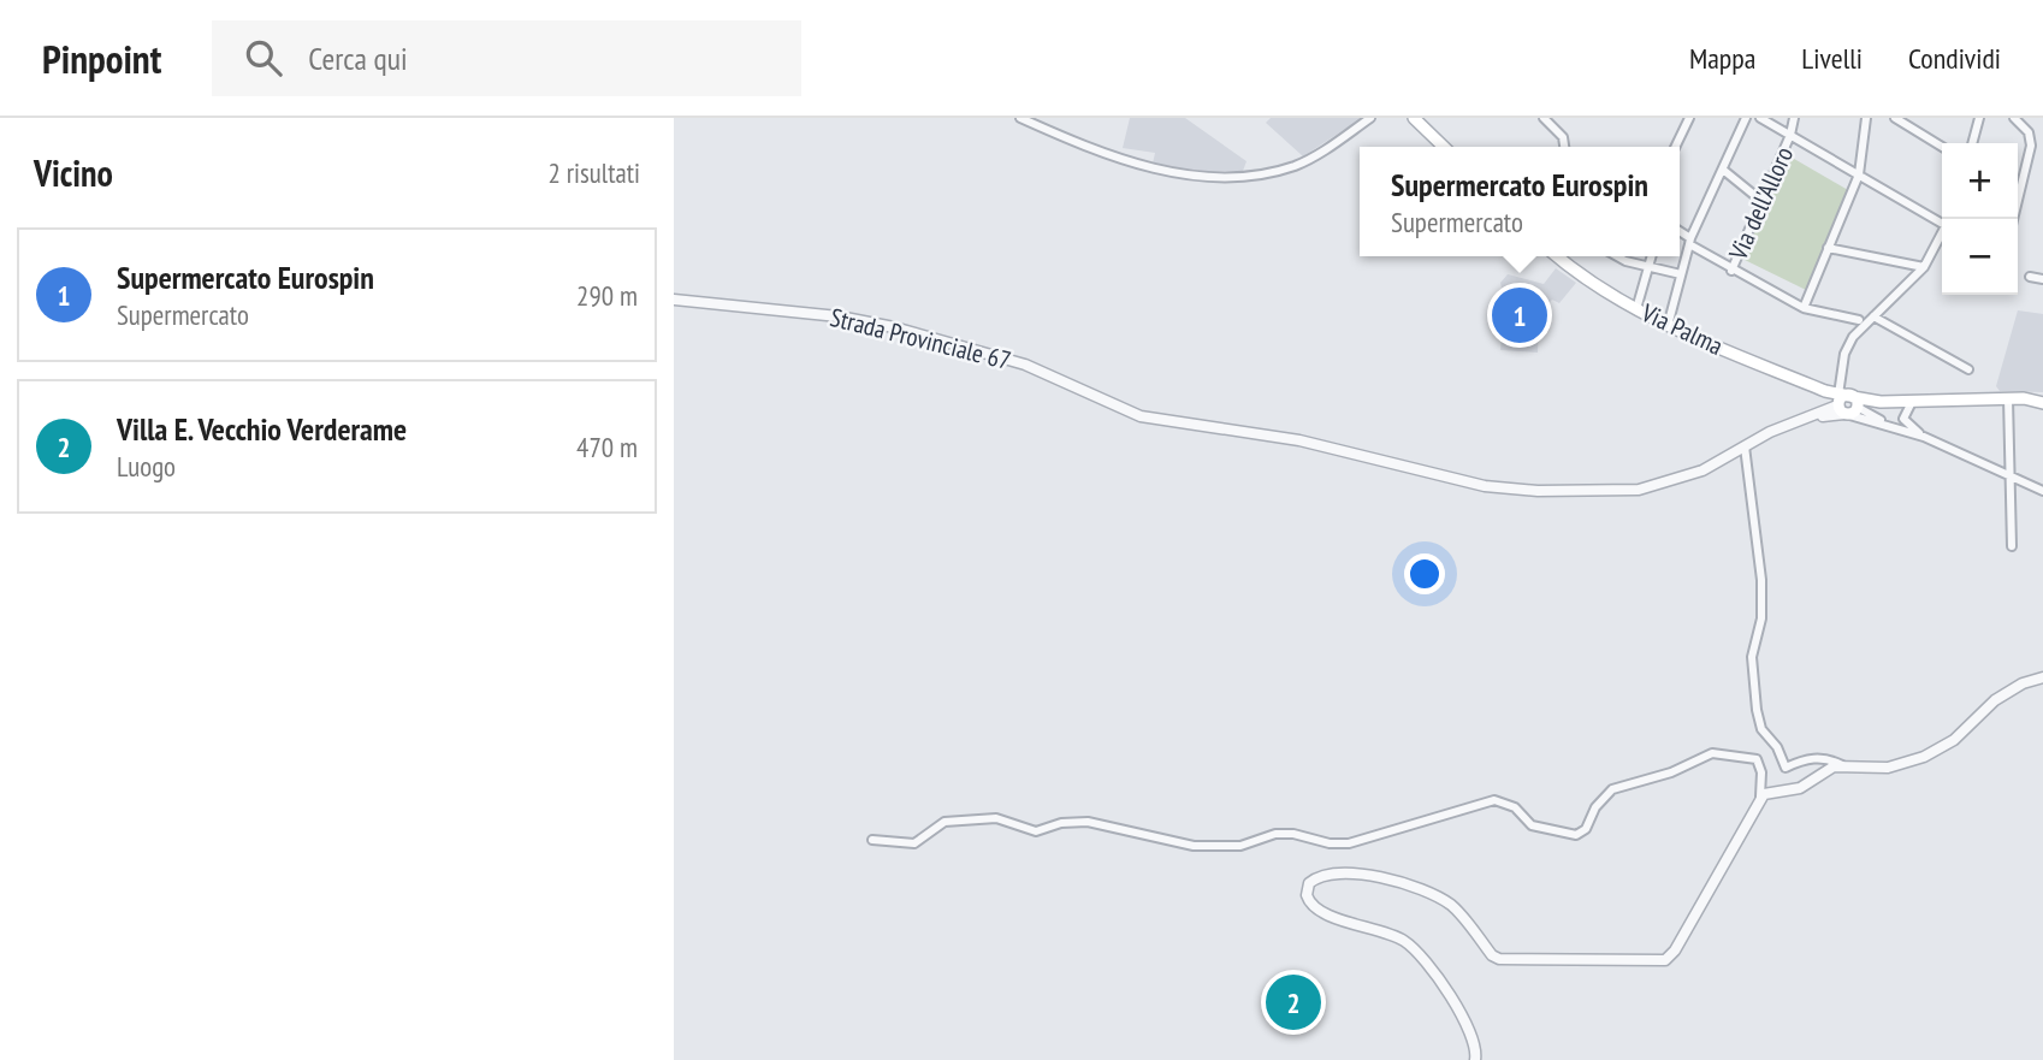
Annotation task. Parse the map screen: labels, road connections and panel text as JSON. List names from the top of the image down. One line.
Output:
{"streets":{"main road":["Via Palma"],"street":["Via dell'Alloro","Strada Provinciale 67"]},"page":{"header":"Pinpoint","search":"Cerca qui","nav":["Mappa","Livelli","Condividi"],"heading":["Vicino","2 risultati"],"map_buttons":["+","−"],"popup":["Supermercato Eurospin","Supermercato"],"list":[{"mark":"1","name":"Supermercato Eurospin","note":"Supermercato","value":"290 m"},{"mark":"2","name":"Villa E. Vecchio Verderame","note":"Luogo","value":"470 m"}],"pins":["1","2"]}}
